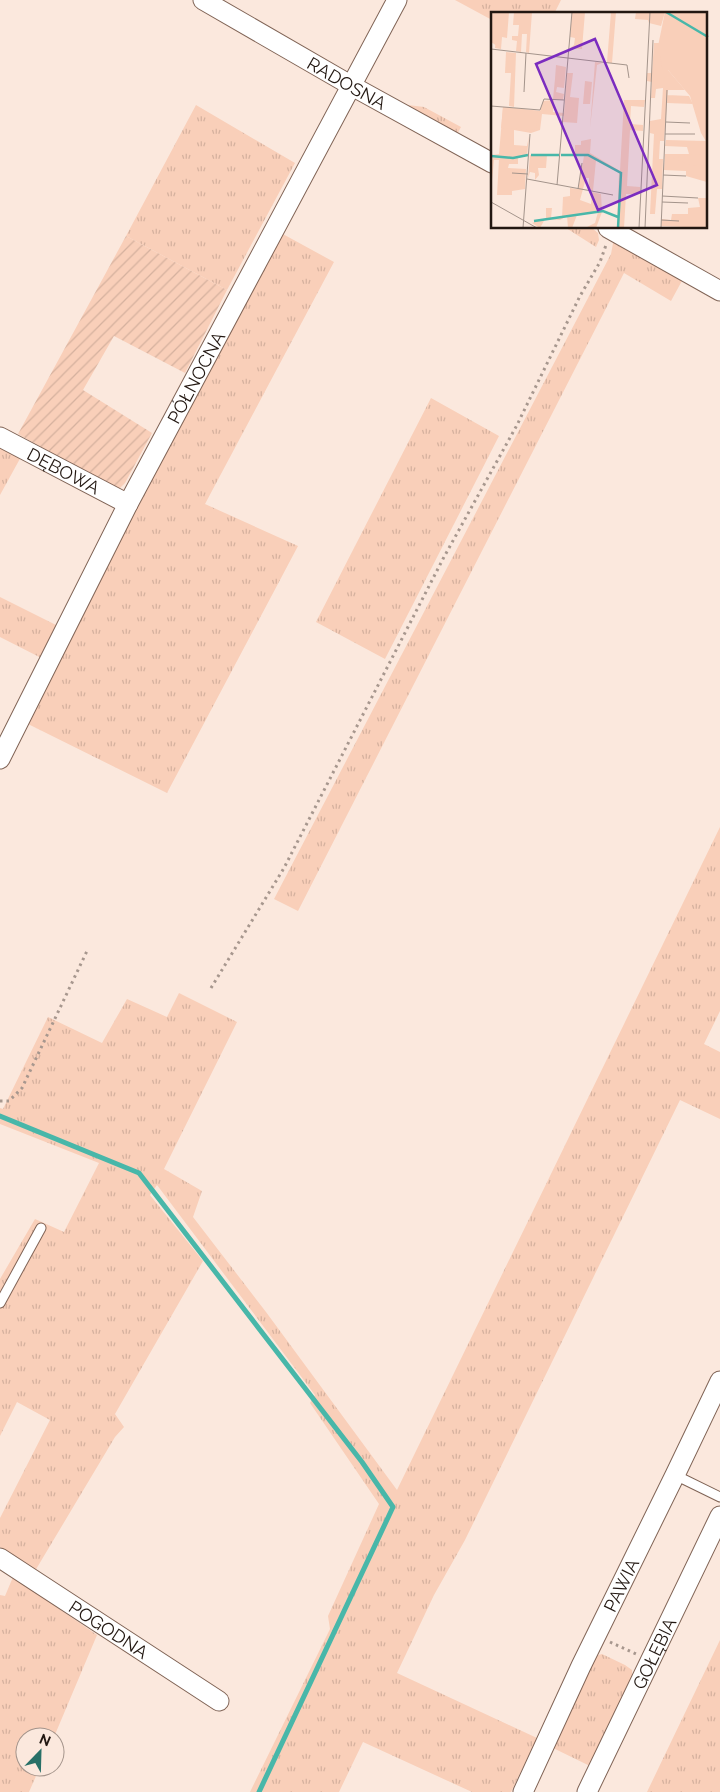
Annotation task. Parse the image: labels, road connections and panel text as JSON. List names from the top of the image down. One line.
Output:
{"streets":{"street":["RADOSNA","PÓŁNOCNA","DĘBOWA","PAWIA","POGODNA","GOŁĘBIA"]},"crossings":[["RADOSNA","PÓŁNOCNA"],["PÓŁNOCNA","DĘBOWA"]],"north":"top right"}
